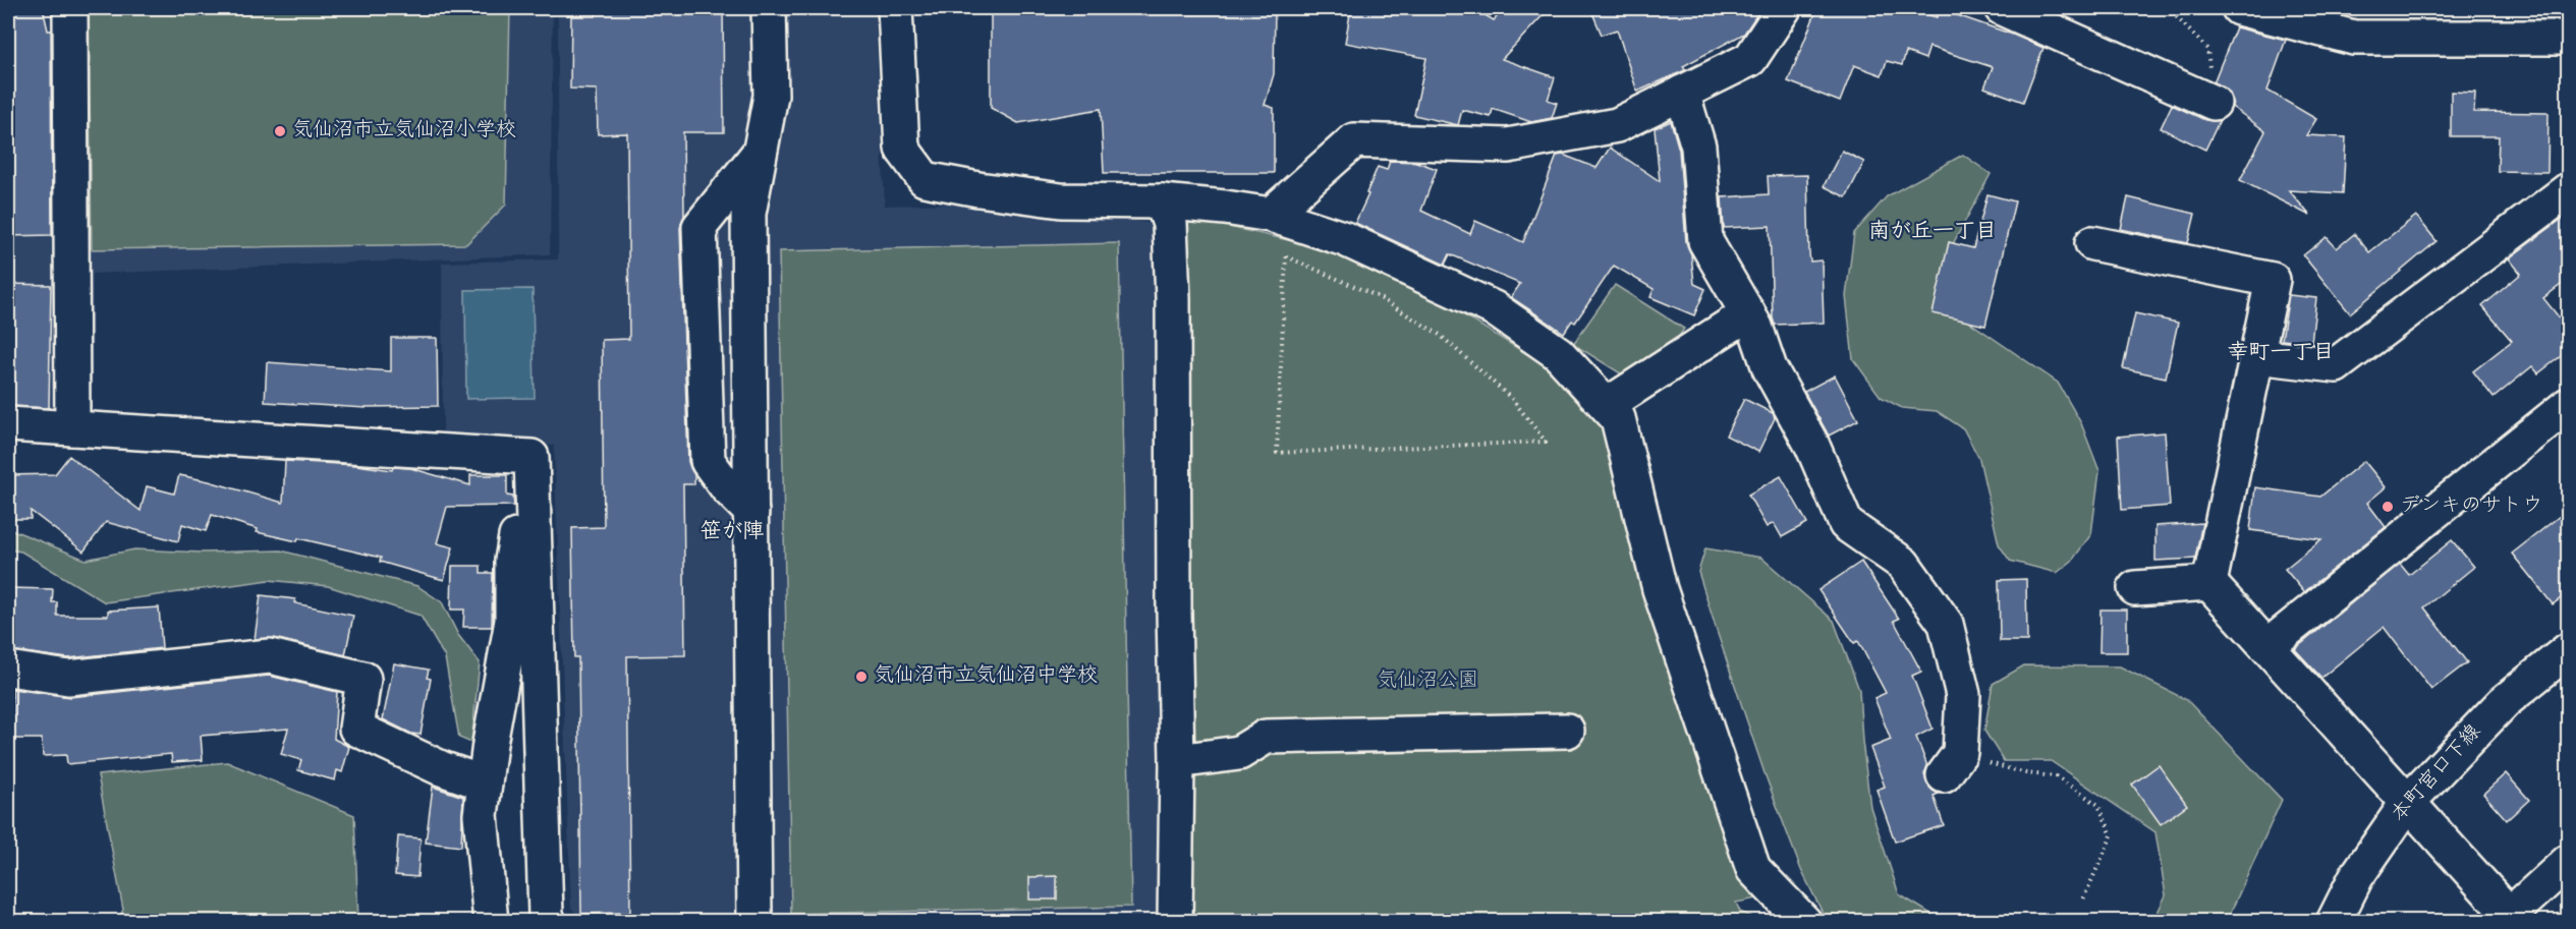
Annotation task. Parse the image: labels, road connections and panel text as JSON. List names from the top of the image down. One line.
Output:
{"streets":{"street":["本町宮口下線"]},"districts":["南が丘一丁目","幸町一丁目","笹が陣"],"parks":["気仙沼公園"],"places":["気仙沼市立気仙沼小学校","デンキのサトウ","気仙沼市立気仙沼中学校"]}
